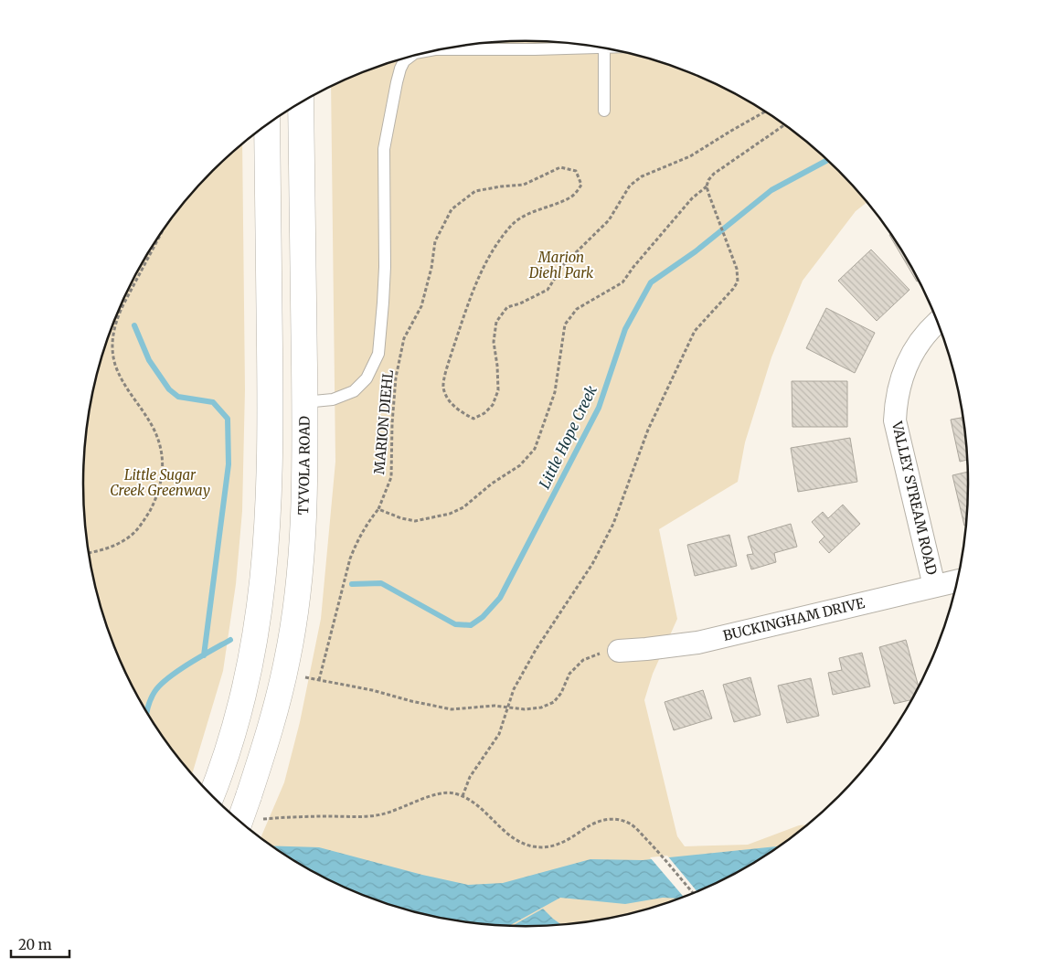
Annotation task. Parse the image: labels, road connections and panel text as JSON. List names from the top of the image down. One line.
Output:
{"streets":{"main road":["TYVOLA ROAD"],"street":["VALLEY STREAM ROAD","BUCKINGHAM DRIVE"],"path":["MARION DIEHL"]},"crossings":[["VALLEY STREAM ROAD","BUCKINGHAM DRIVE"]],"water":["Little Hope Creek"],"parks":["Marion Diehl Park","Little Sugar Creek Greenway"],"scale_bar":"20 m"}
